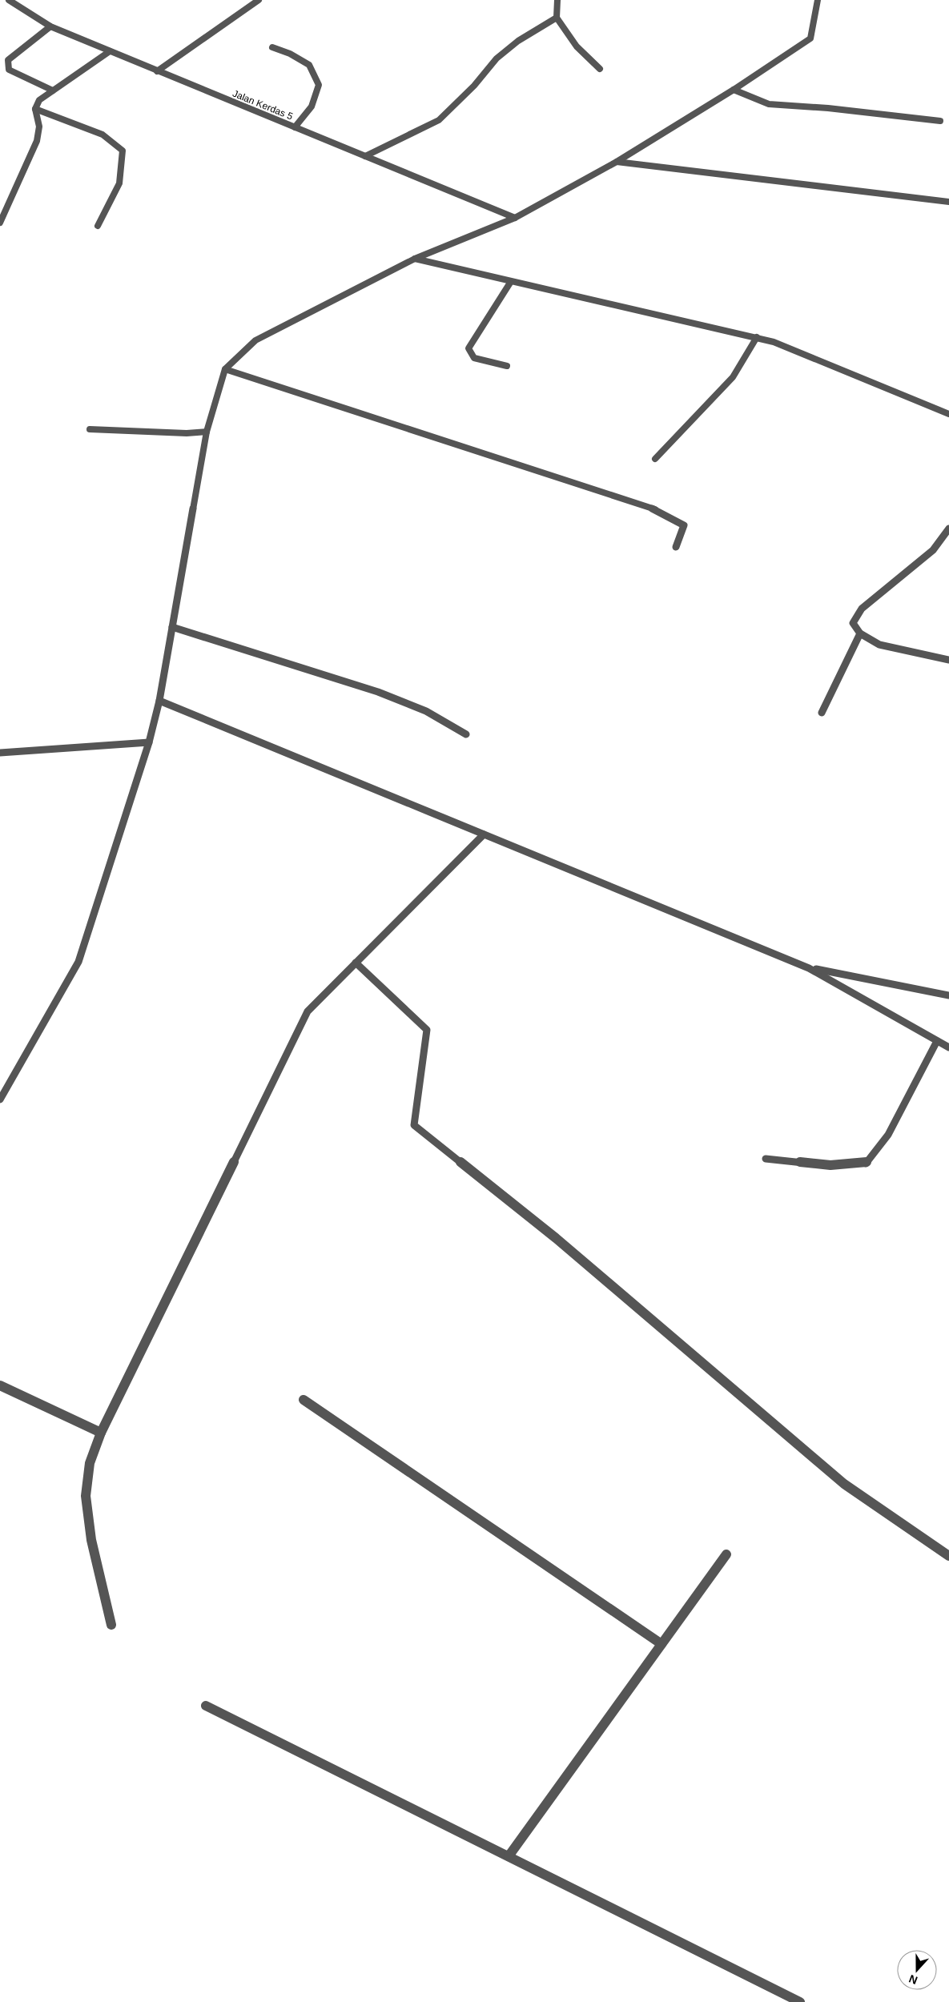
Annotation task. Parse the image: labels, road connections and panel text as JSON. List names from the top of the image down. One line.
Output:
{"streets":{"street":["Jalan Kerdas 5"]},"north":"bottom"}
